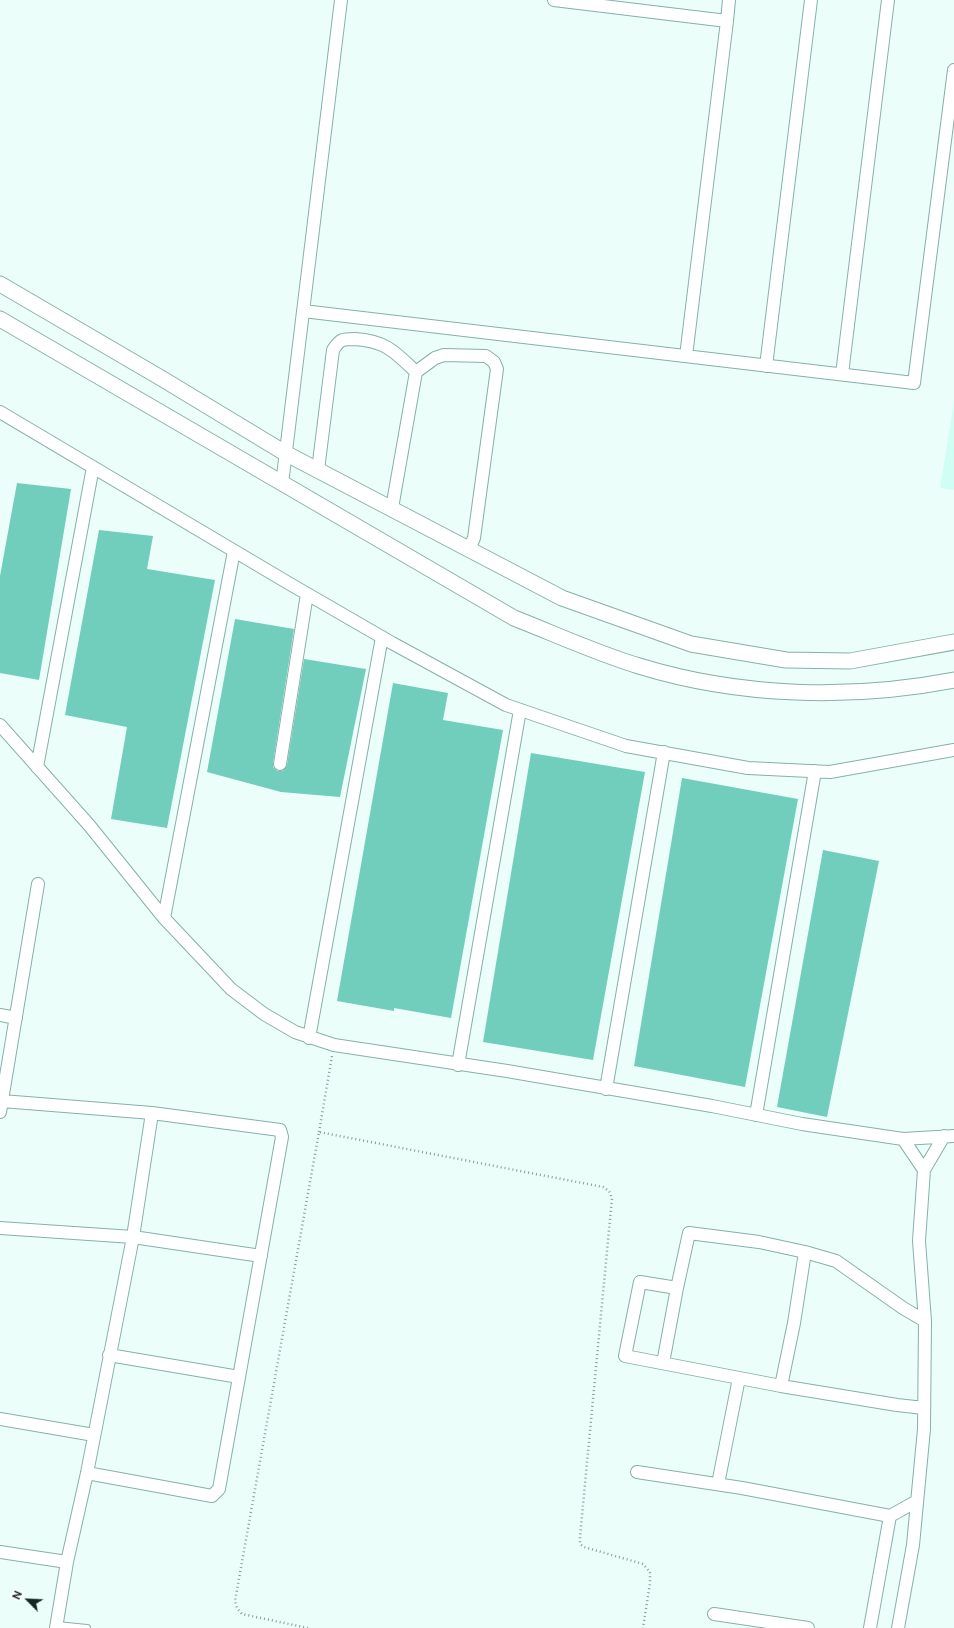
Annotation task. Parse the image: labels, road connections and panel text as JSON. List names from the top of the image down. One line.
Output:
{"north":"top left"}
